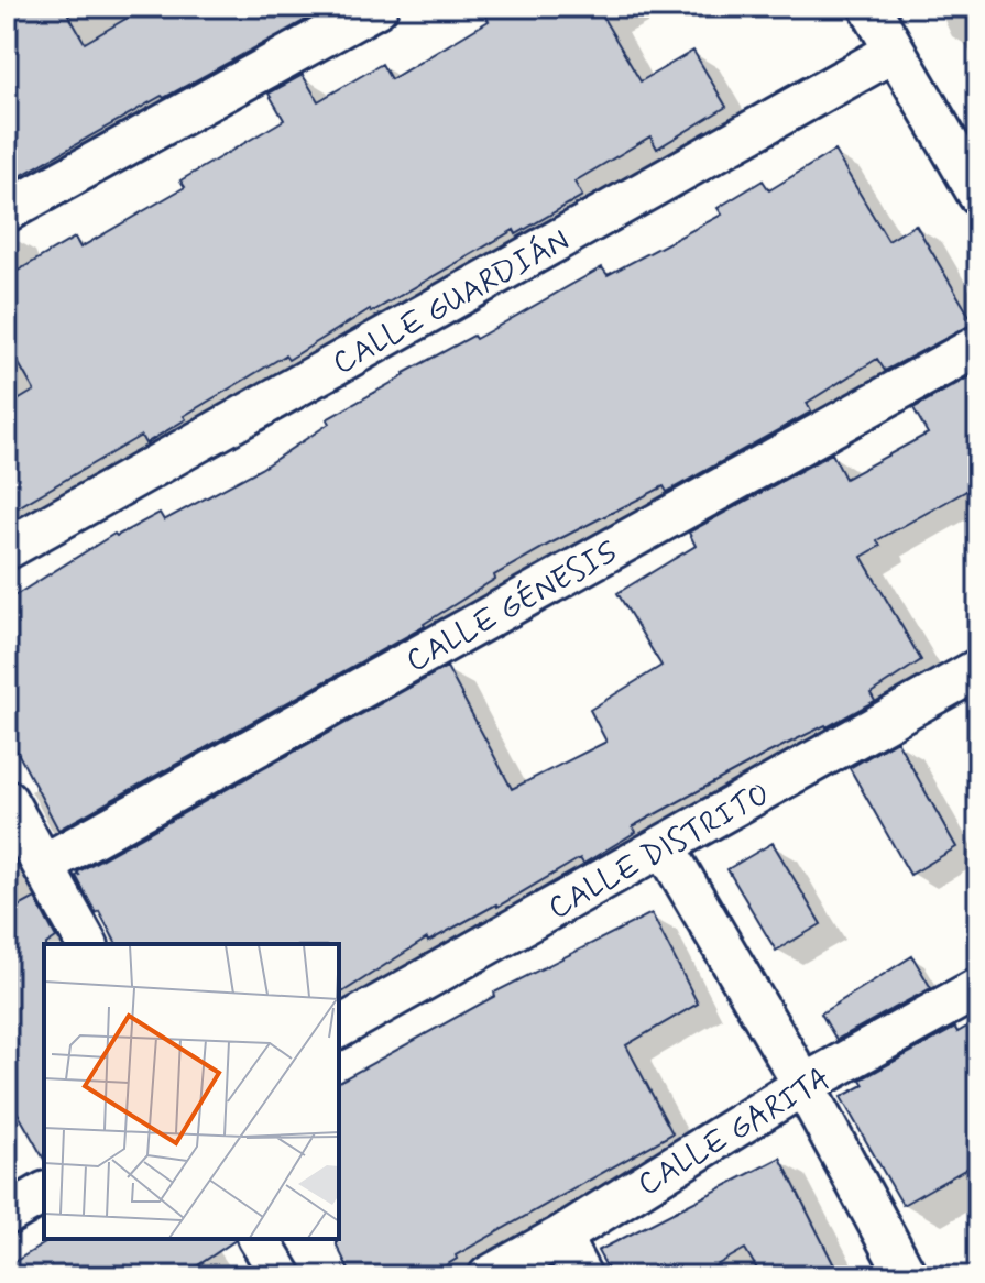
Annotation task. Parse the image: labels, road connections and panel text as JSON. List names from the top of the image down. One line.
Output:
{"streets":{"street":["CALLE GUARDIÁN","CALLE GÉNESIS","CALLE DISTRITO","CALLE GARITA"]}}
